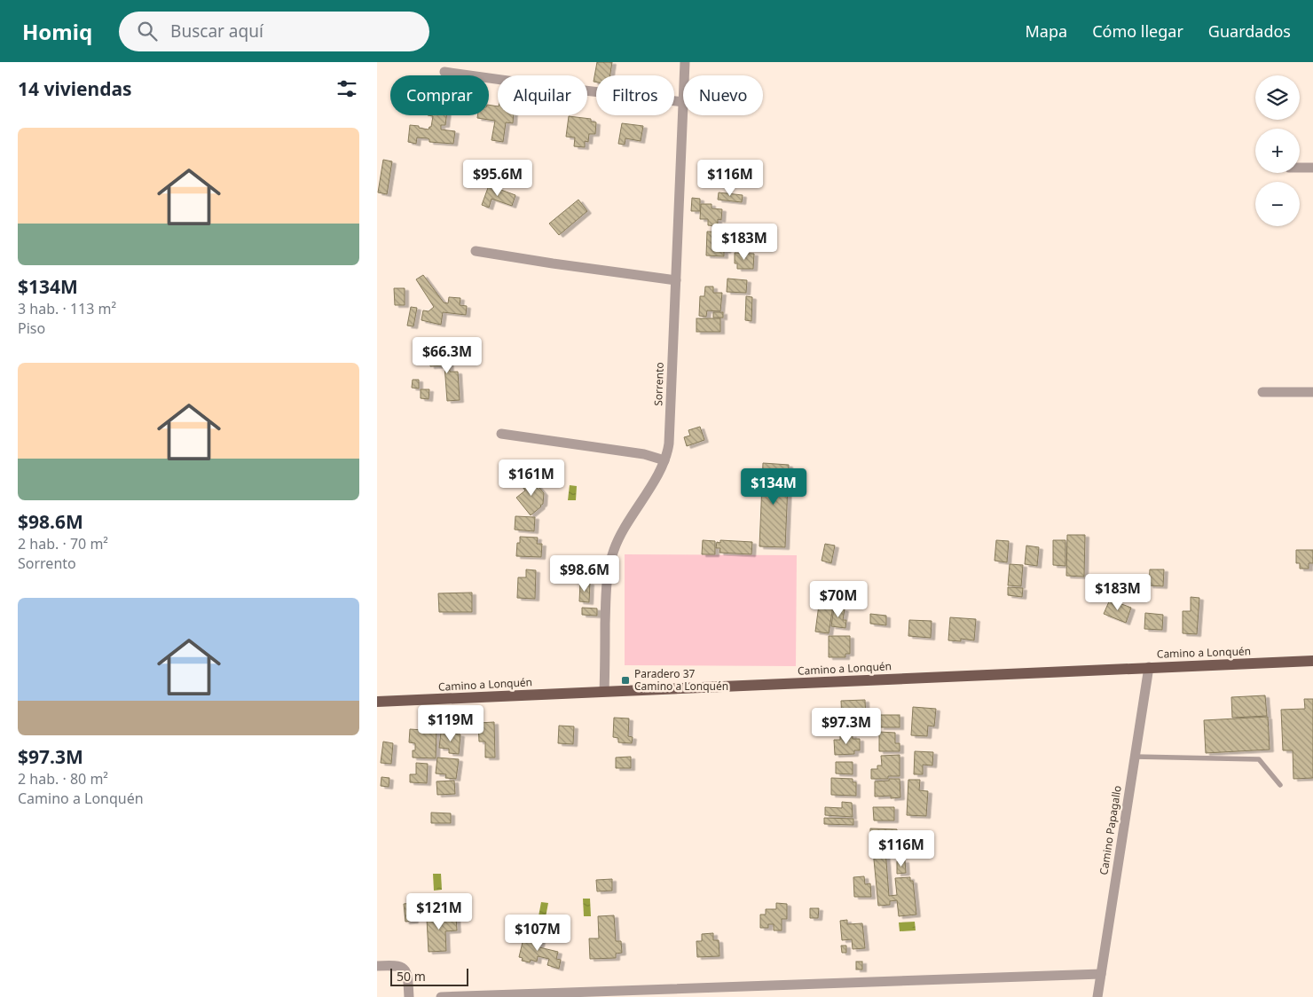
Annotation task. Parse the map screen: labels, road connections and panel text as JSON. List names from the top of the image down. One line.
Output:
{"streets":{"main road":["Camino a Lonquén"],"street":["Sorrento","Camino Papagallo"]},"crossings":[["Sorrento","Camino a Lonquén"],["Camino a Lonquén","Camino Papagallo"]],"places":{"transit":["Paradero 37 Camino a Lonquén"]},"scale_bar":"50 m","page":{"header":"Homiq","search":"Buscar aquí","nav":["Mapa","Cómo llegar","Guardados"],"heading":"14 viviendas","map_buttons":["+","−"],"chip":["Comprar","Alquilar","Filtros","Nuevo"],"list":[{"name":"$134M","note":"3 hab. · 113 m² · Piso"},{"name":"$98.6M","note":"2 hab. · 70 m² · Sorrento"},{"name":"$97.3M","note":"2 hab. · 80 m² · Camino a Lonquén"}],"price":["$95.6M","$116M","$183M","$66.3M","$161M","$134M","$98.6M","$183M","$70M","$119M","$97.3M","$116M","$121M","$107M"],"scale":"50 m"}}
